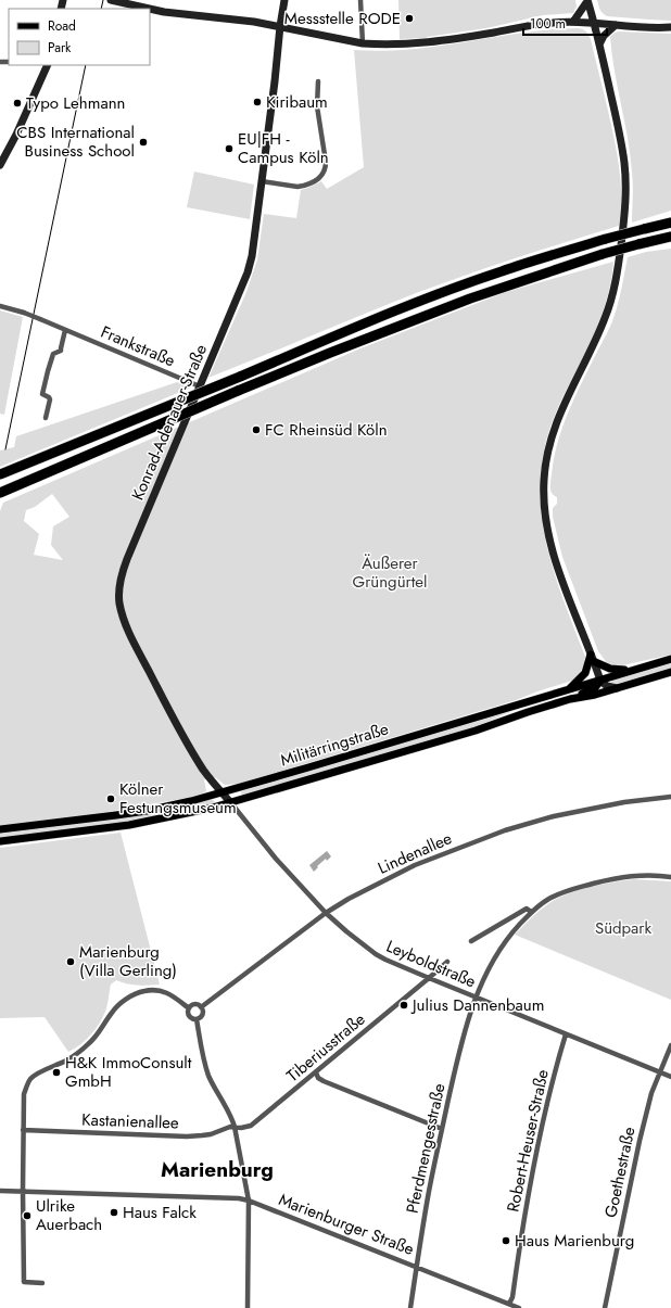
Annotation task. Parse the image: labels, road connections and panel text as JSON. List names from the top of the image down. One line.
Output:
{"streets":{"main road":["Konrad-Adenauer-Straße","Militärringstraße"],"street":["Frankstraße","Lindenallee","Leyboldstraße","Tiberiusstraße","Kastanienallee","Robert-Heuser-Straße","Pferdmengesstraße","Goethestraße","Marienburger Straße"]},"crossings":[["Frankstraße","Konrad-Adenauer-Straße"],["Konrad-Adenauer-Straße","Militärringstraße"],["Konrad-Adenauer-Straße","Leyboldstraße"],["Militärringstraße","Leyboldstraße"],["Lindenallee","Leyboldstraße"],["Leyboldstraße","Tiberiusstraße"],["Leyboldstraße","Robert-Heuser-Straße"],["Leyboldstraße","Pferdmengesstraße"],["Leyboldstraße","Goethestraße"],["Tiberiusstraße","Kastanienallee"],["Robert-Heuser-Straße","Marienburger Straße"],["Pferdmengesstraße","Marienburger Straße"]],"districts":["Marienburg"],"parks":["Äußerer Grüngürtel","Südpark"],"places":["Messstelle RODE","Kiribaum","Typo Lehmann","CBS International Business School","EU|FH - Campus Köln","FC Rheinsüd Köln","Kölner Festungsmuseum","Marienburg (Villa Gerling)","Julius Dannenbaum","H&K ImmoConsult GmbH","Haus Falck","Ulrike Auerbach","Haus Marienburg"],"legend":["Road","Park"],"scale_bar":"100 m"}
